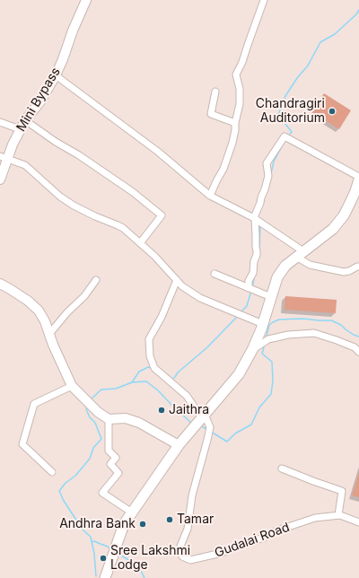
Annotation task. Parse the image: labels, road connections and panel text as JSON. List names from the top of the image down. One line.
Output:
{"streets":{"street":["Mini Bypass","Gudalai Road"]},"places":["Chandragiri Auditorium","Jaithra","Tamar","Andhra Bank","Sree Lakshmi Lodge"]}
